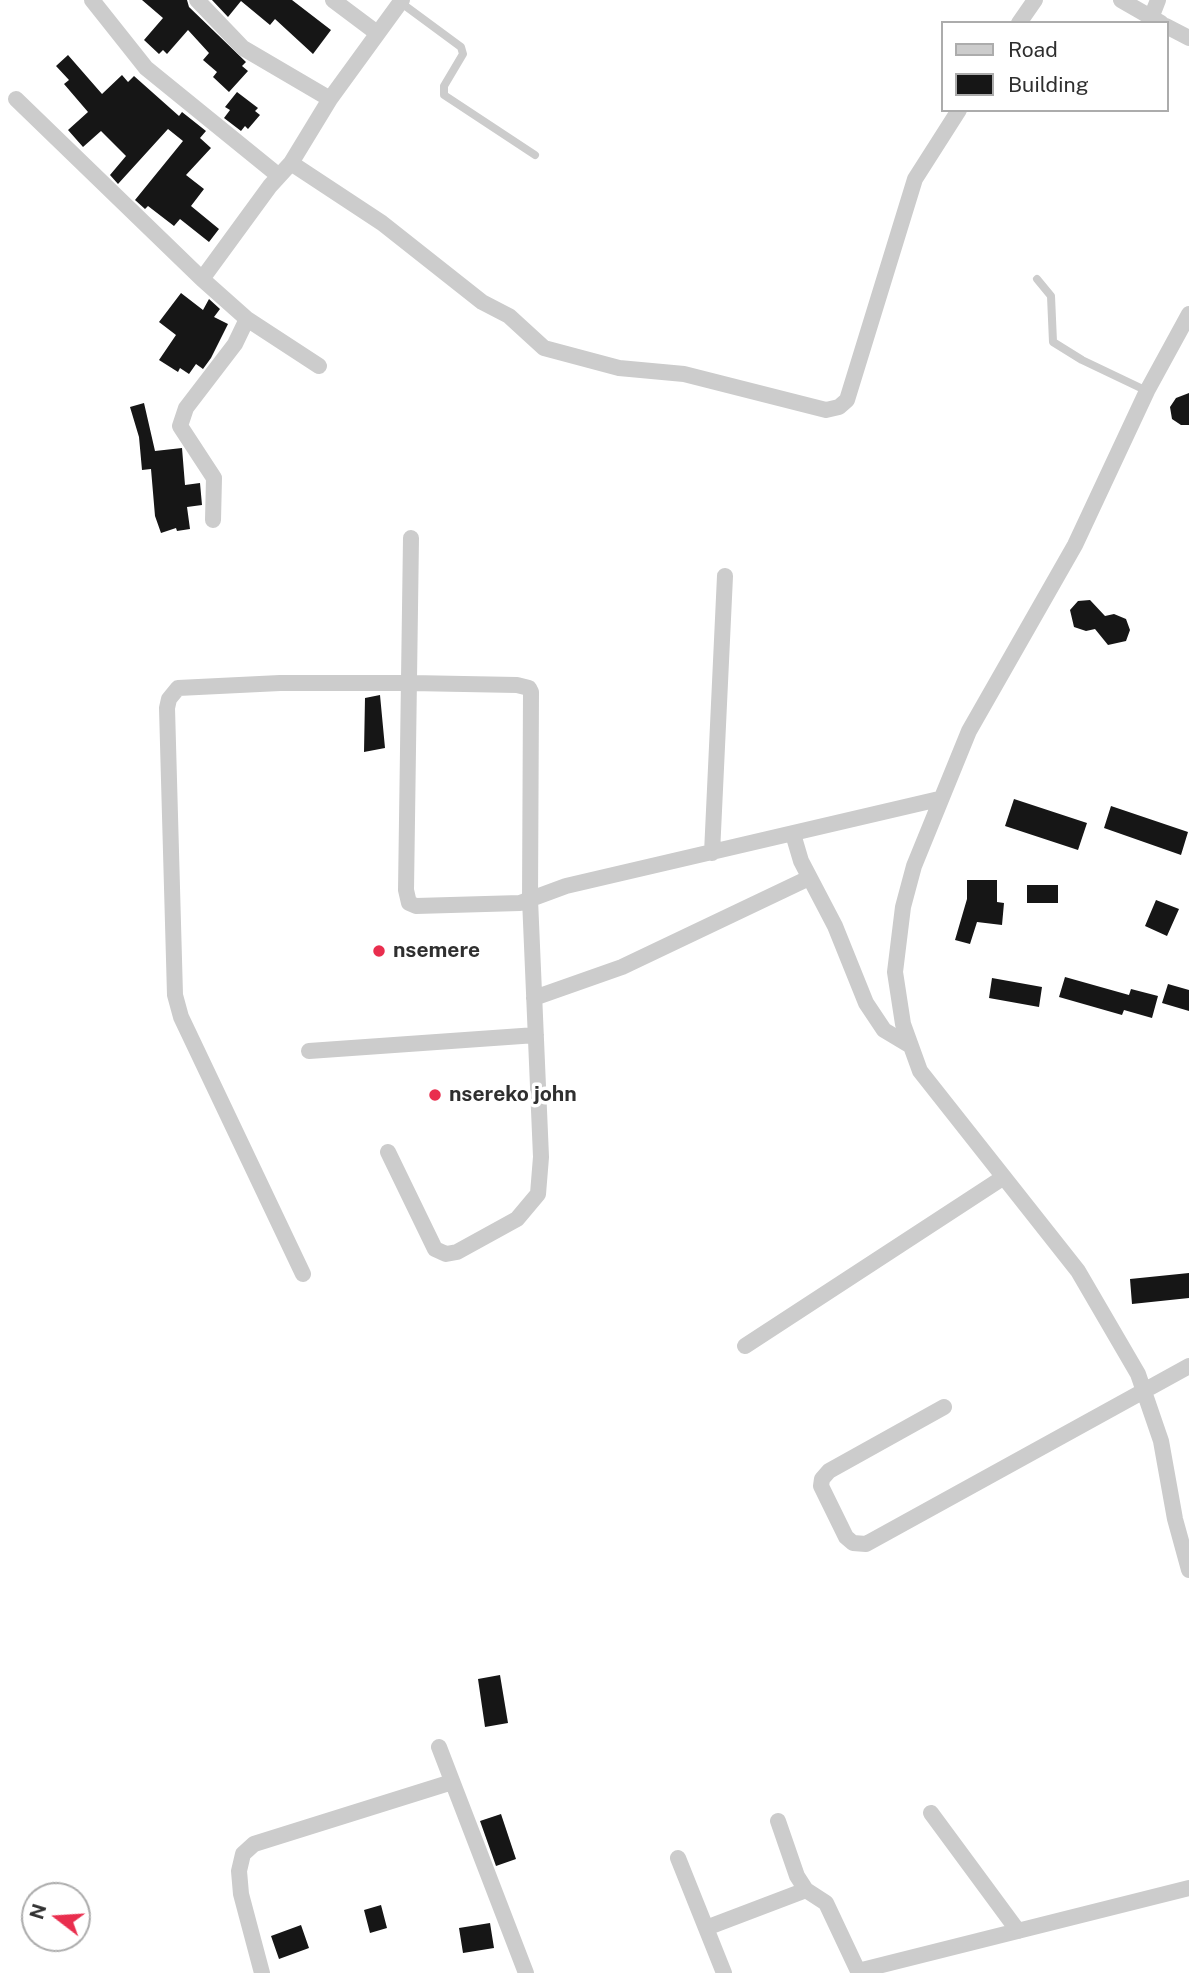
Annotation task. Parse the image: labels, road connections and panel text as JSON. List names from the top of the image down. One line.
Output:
{"places":["nsemere","nsereko john"],"legend":["Road","Building"],"north":"left"}
